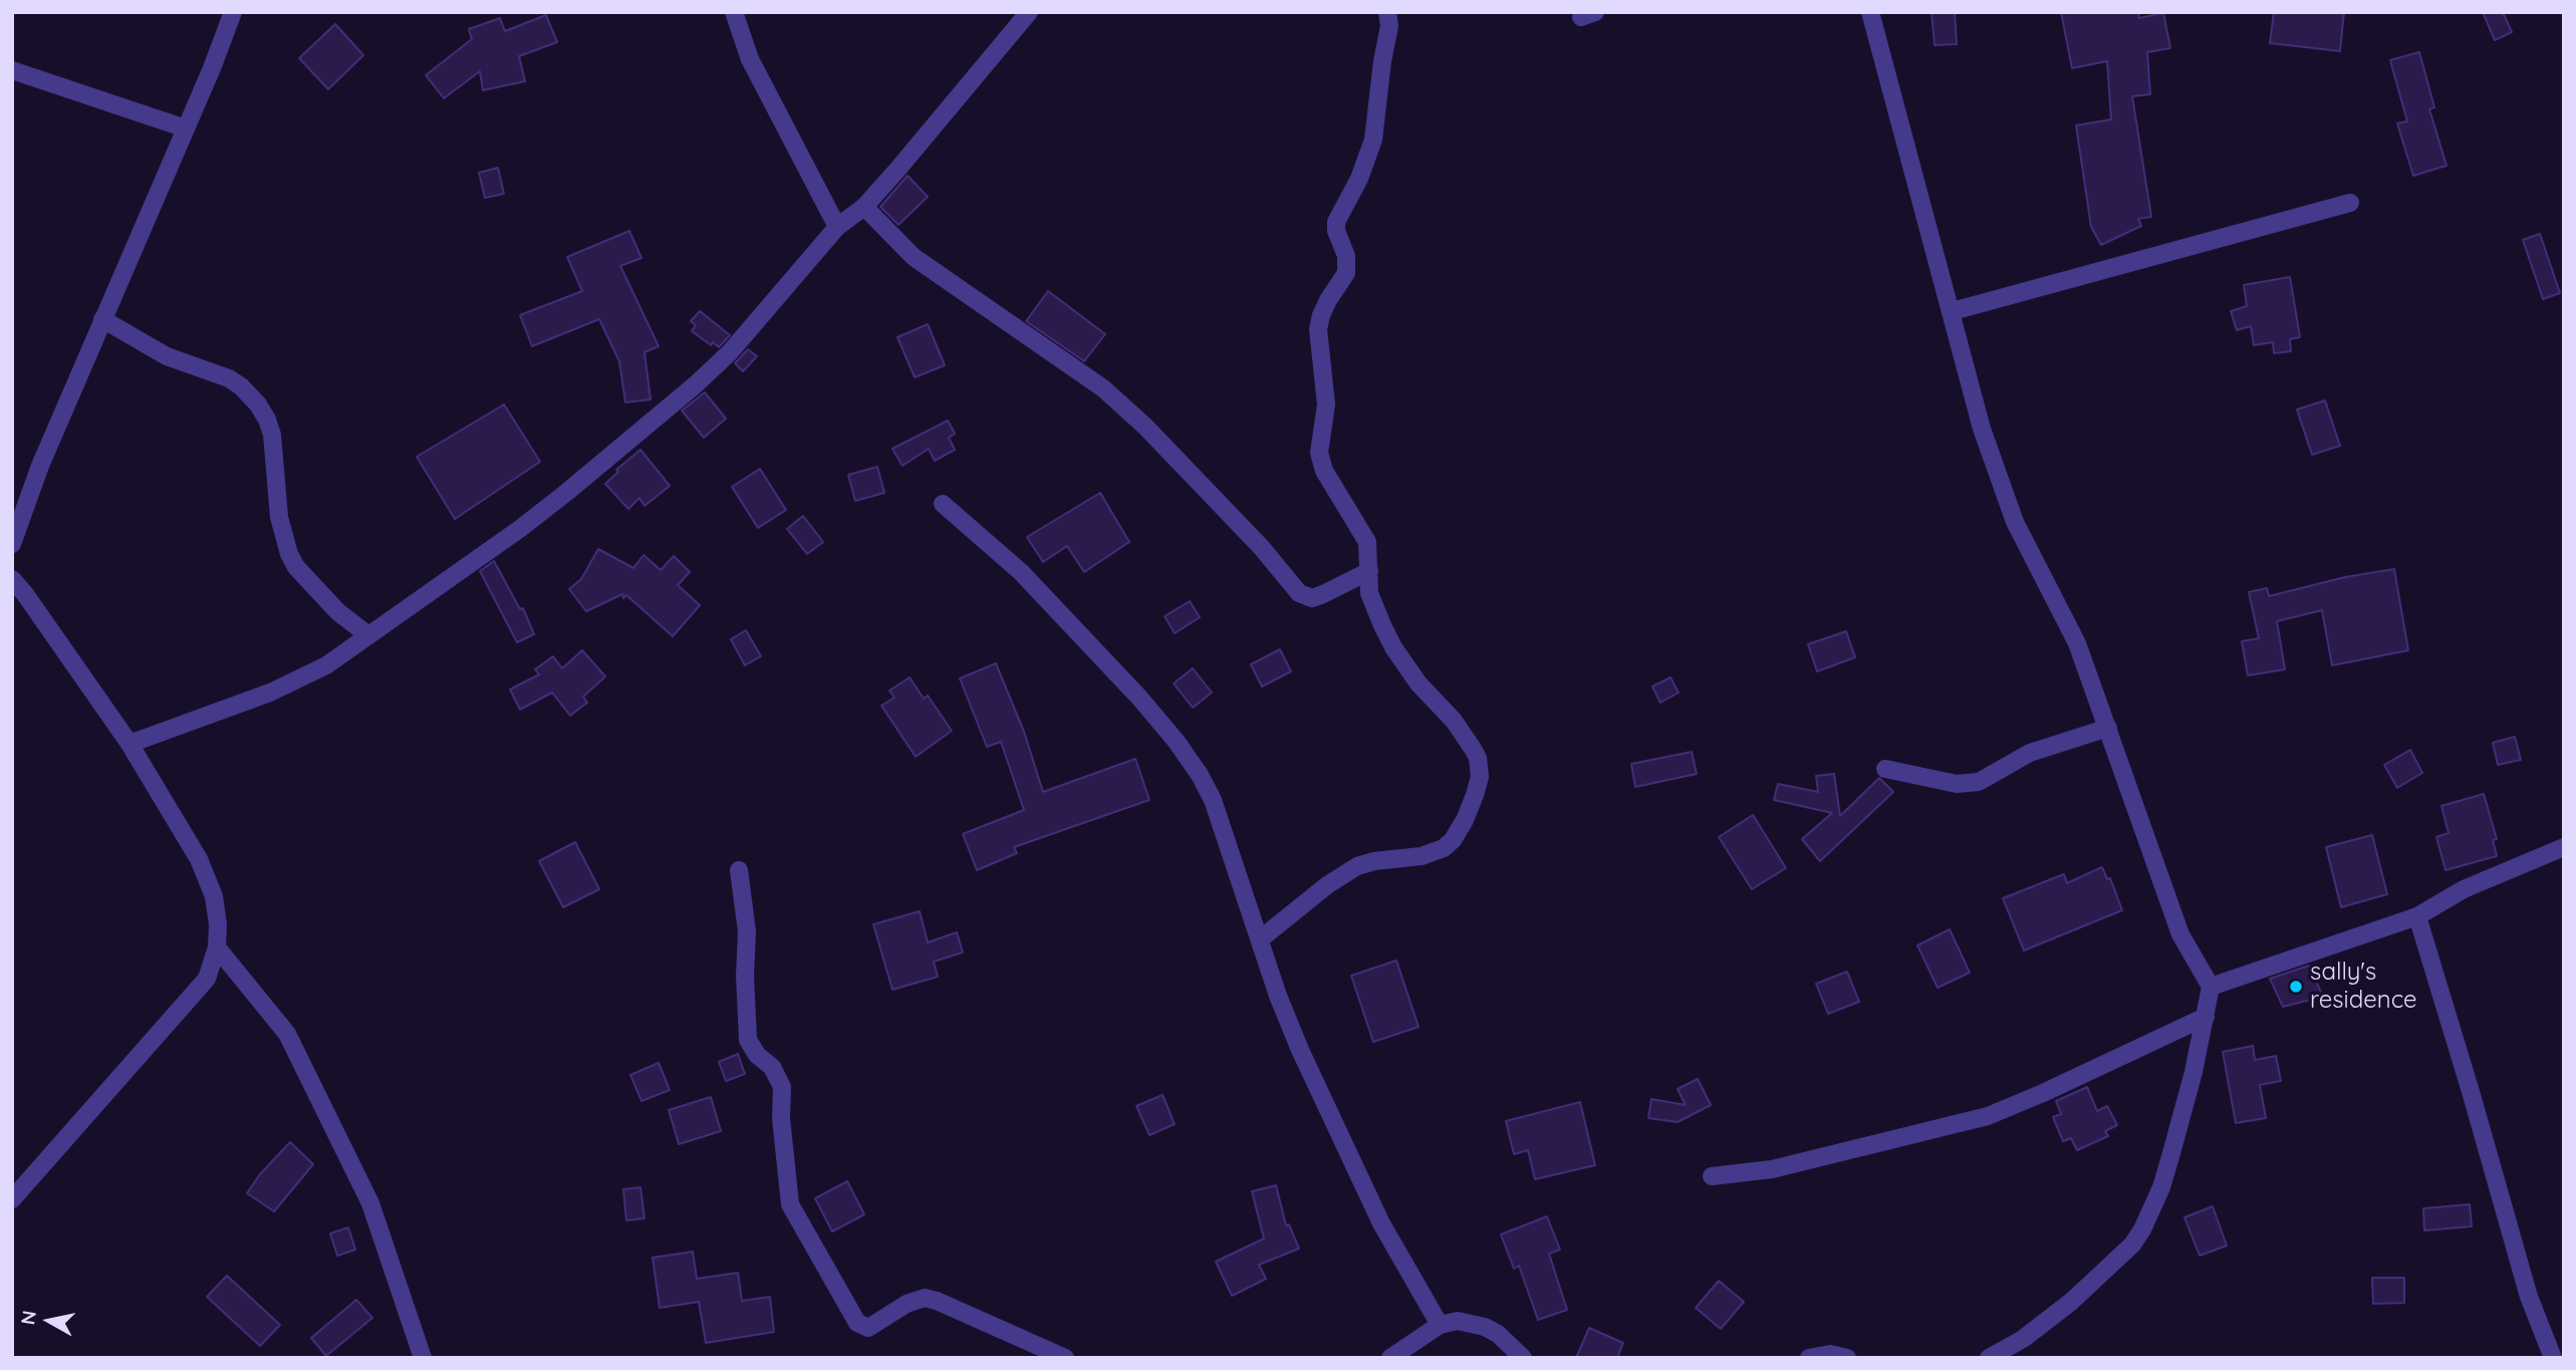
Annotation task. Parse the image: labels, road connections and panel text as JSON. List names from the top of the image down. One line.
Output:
{"places":["sally's residence"],"north":"left"}
